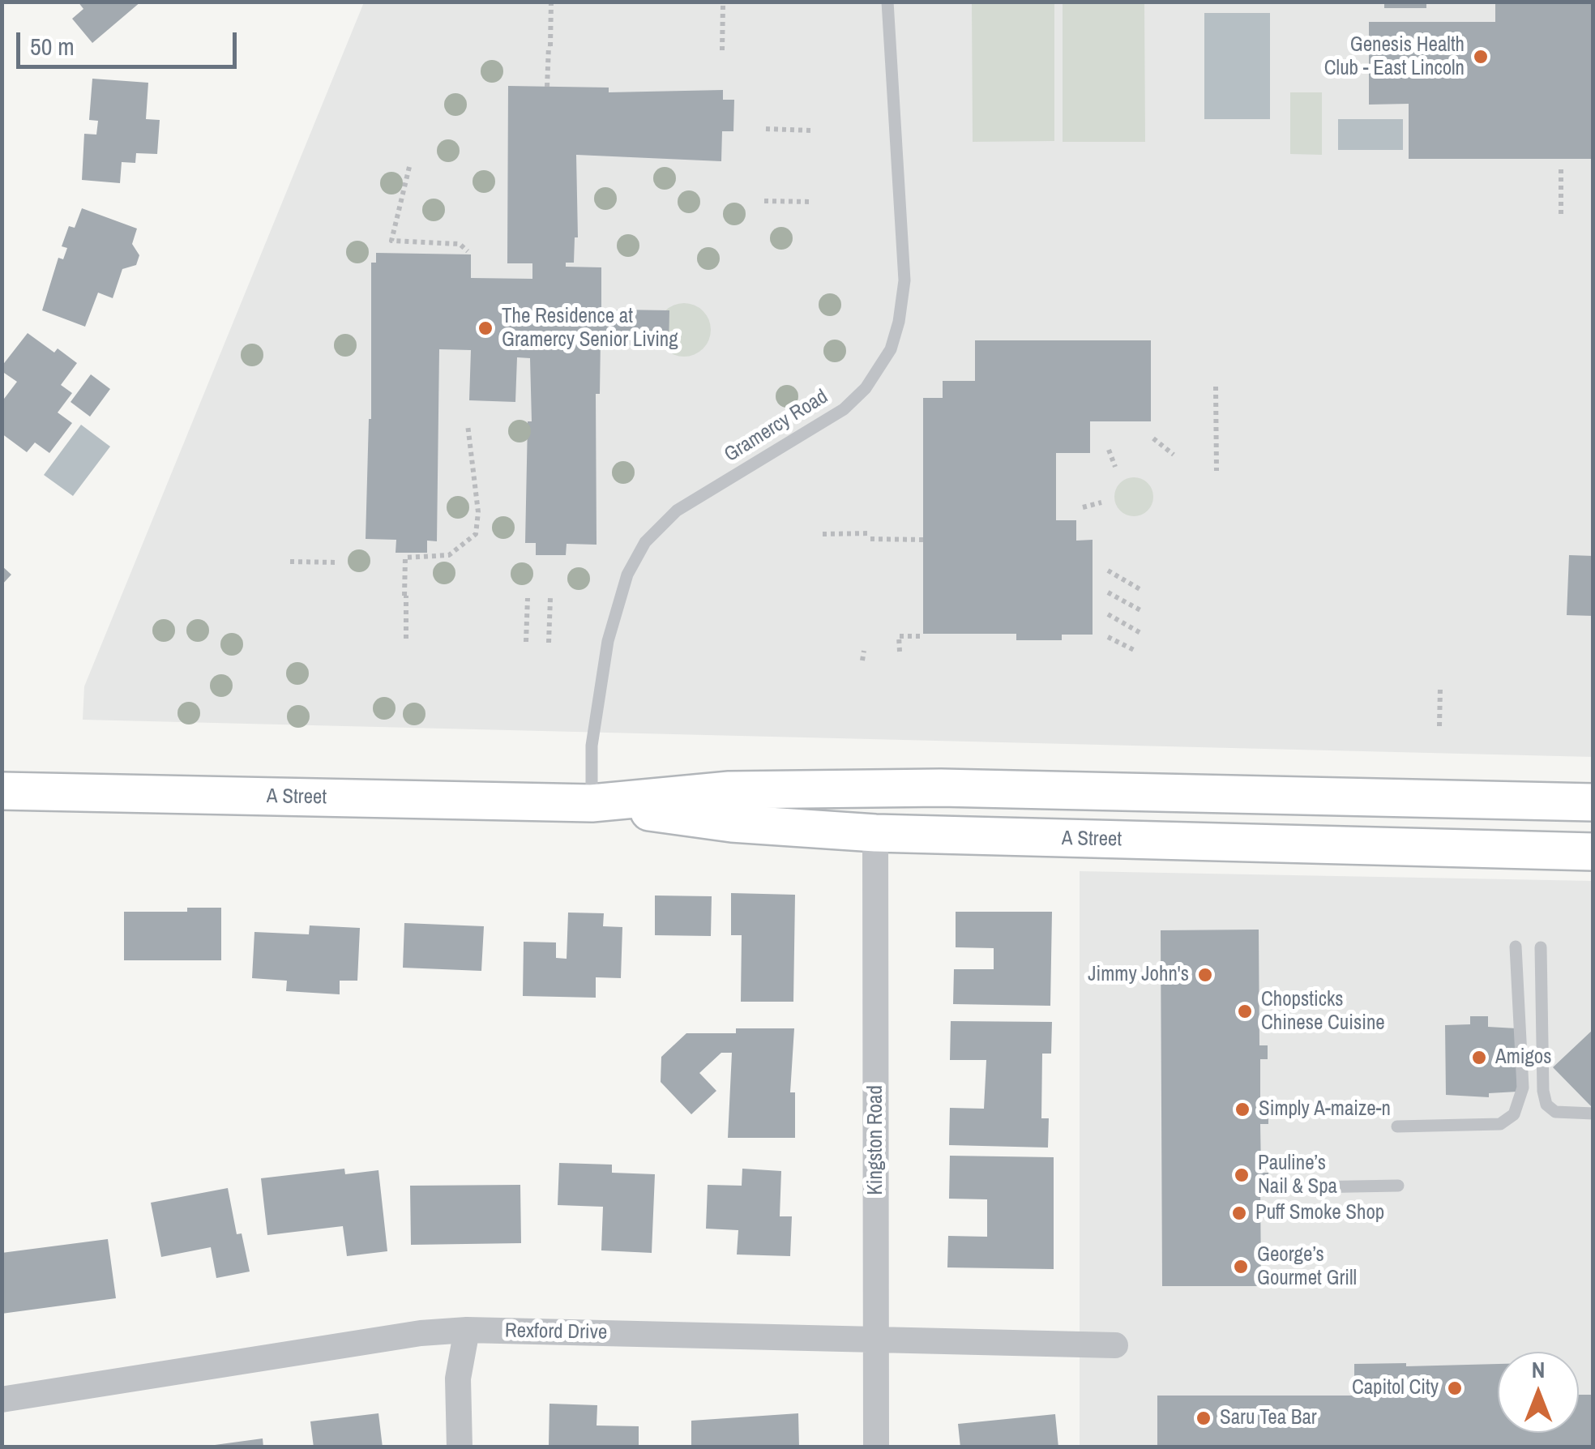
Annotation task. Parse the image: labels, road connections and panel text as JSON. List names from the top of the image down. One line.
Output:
{"streets":{"main road":["A Street"],"street":["Kingston Road","Rexford Drive"],"lane":["Gramercy Road"]},"crossings":[["Gramercy Road","A Street"],["A Street","Kingston Road"],["Kingston Road","Rexford Drive"]],"places":["Genesis Health Club - East Lincoln","The Residence at Gramercy Senior Living","Jimmy John's","Chopsticks Chinese Cuisine","Amigos","Simply A-maize-n","Pauline’s Nail & Spa","Puff Smoke Shop","George’s Gourmet Grill","Capitol City","Saru Tea Bar"],"scale_bar":"50 m","north":"top"}
